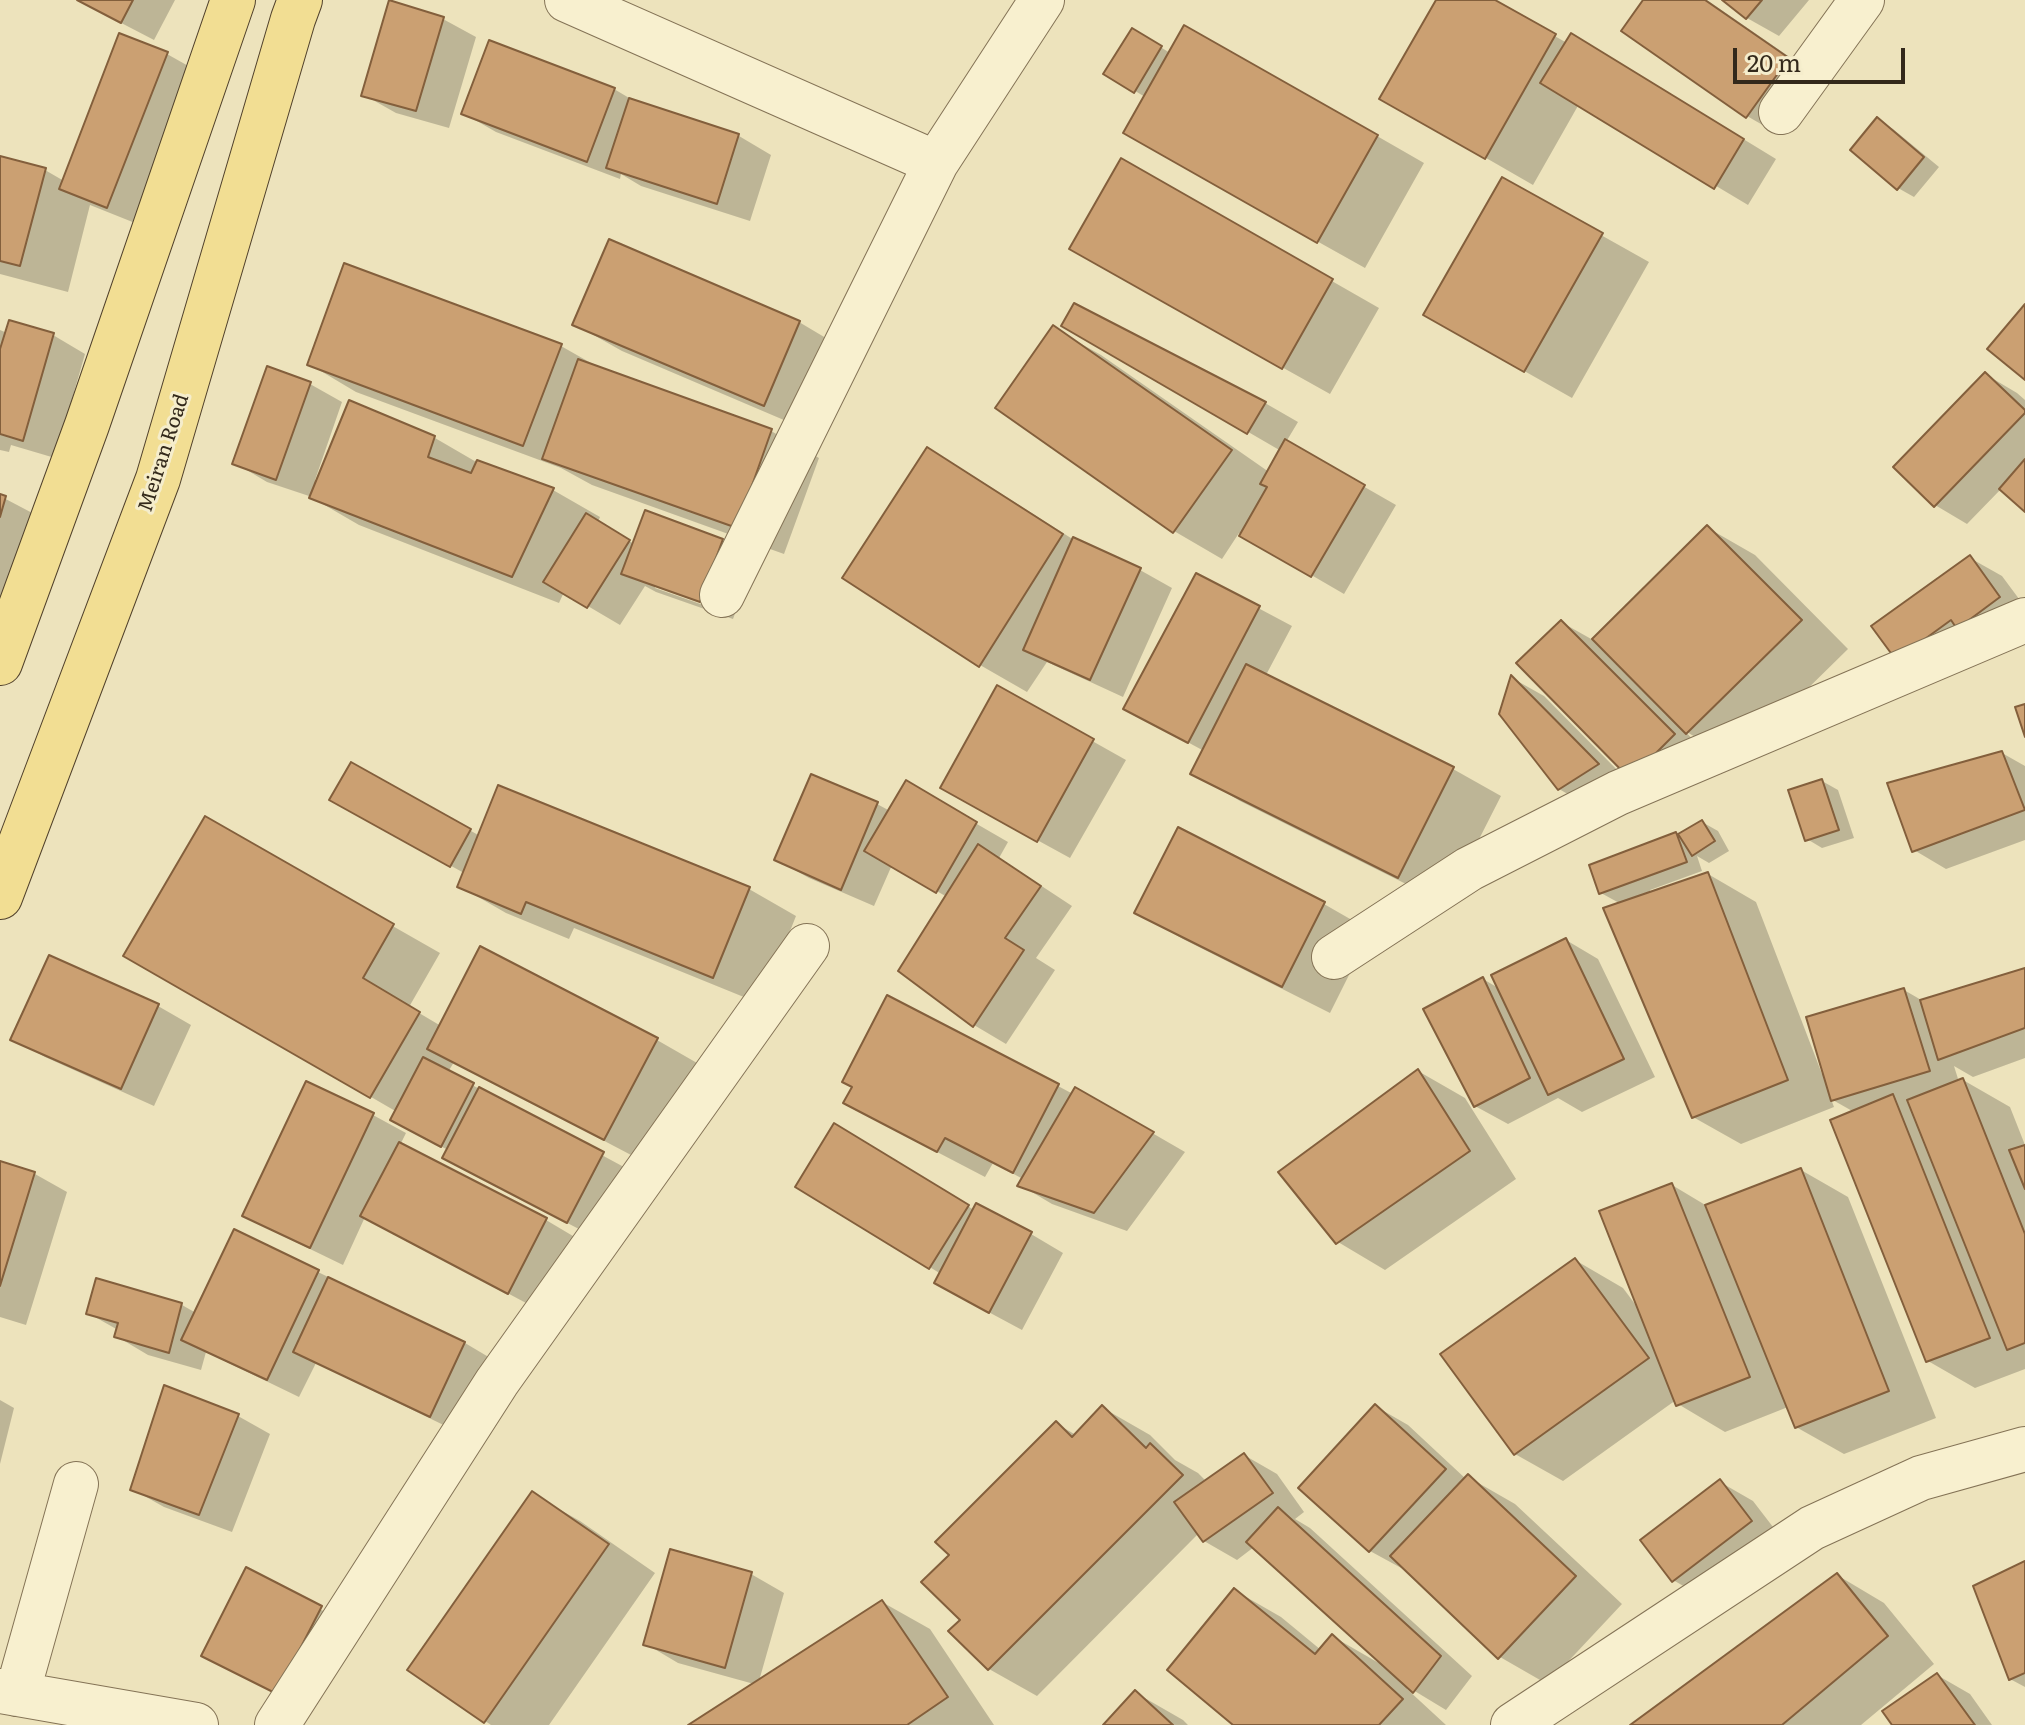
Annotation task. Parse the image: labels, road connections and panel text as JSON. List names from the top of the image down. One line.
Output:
{"streets":{"main road":["Meiran Road"]},"scale_bar":"20 m"}
